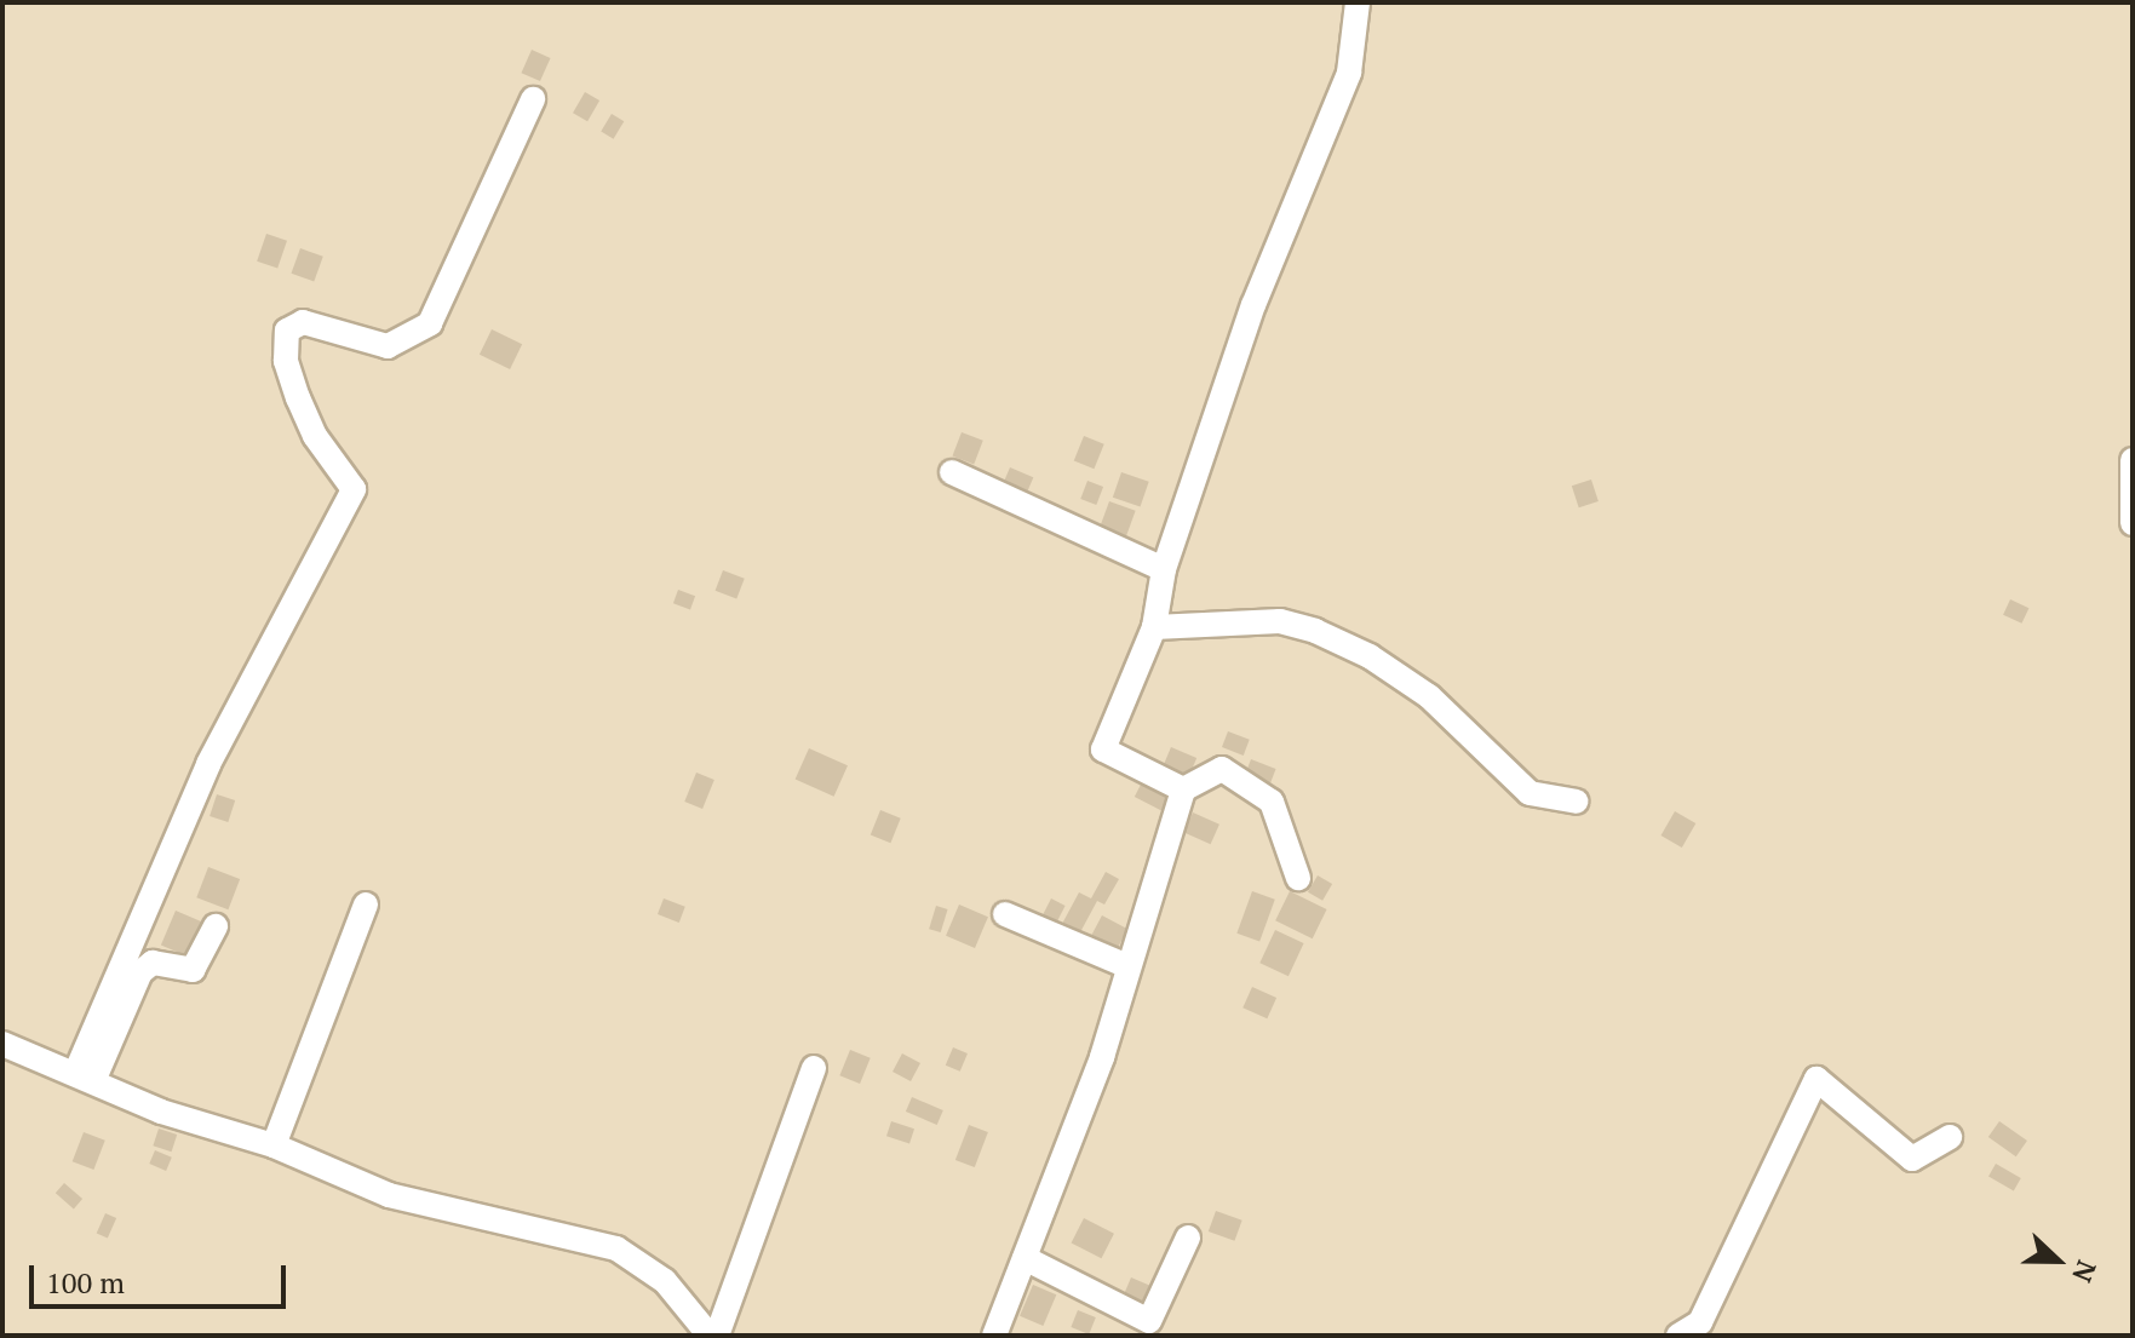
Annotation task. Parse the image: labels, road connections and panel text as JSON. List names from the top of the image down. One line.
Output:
{"scale_bar":"100 m","north":"right"}
